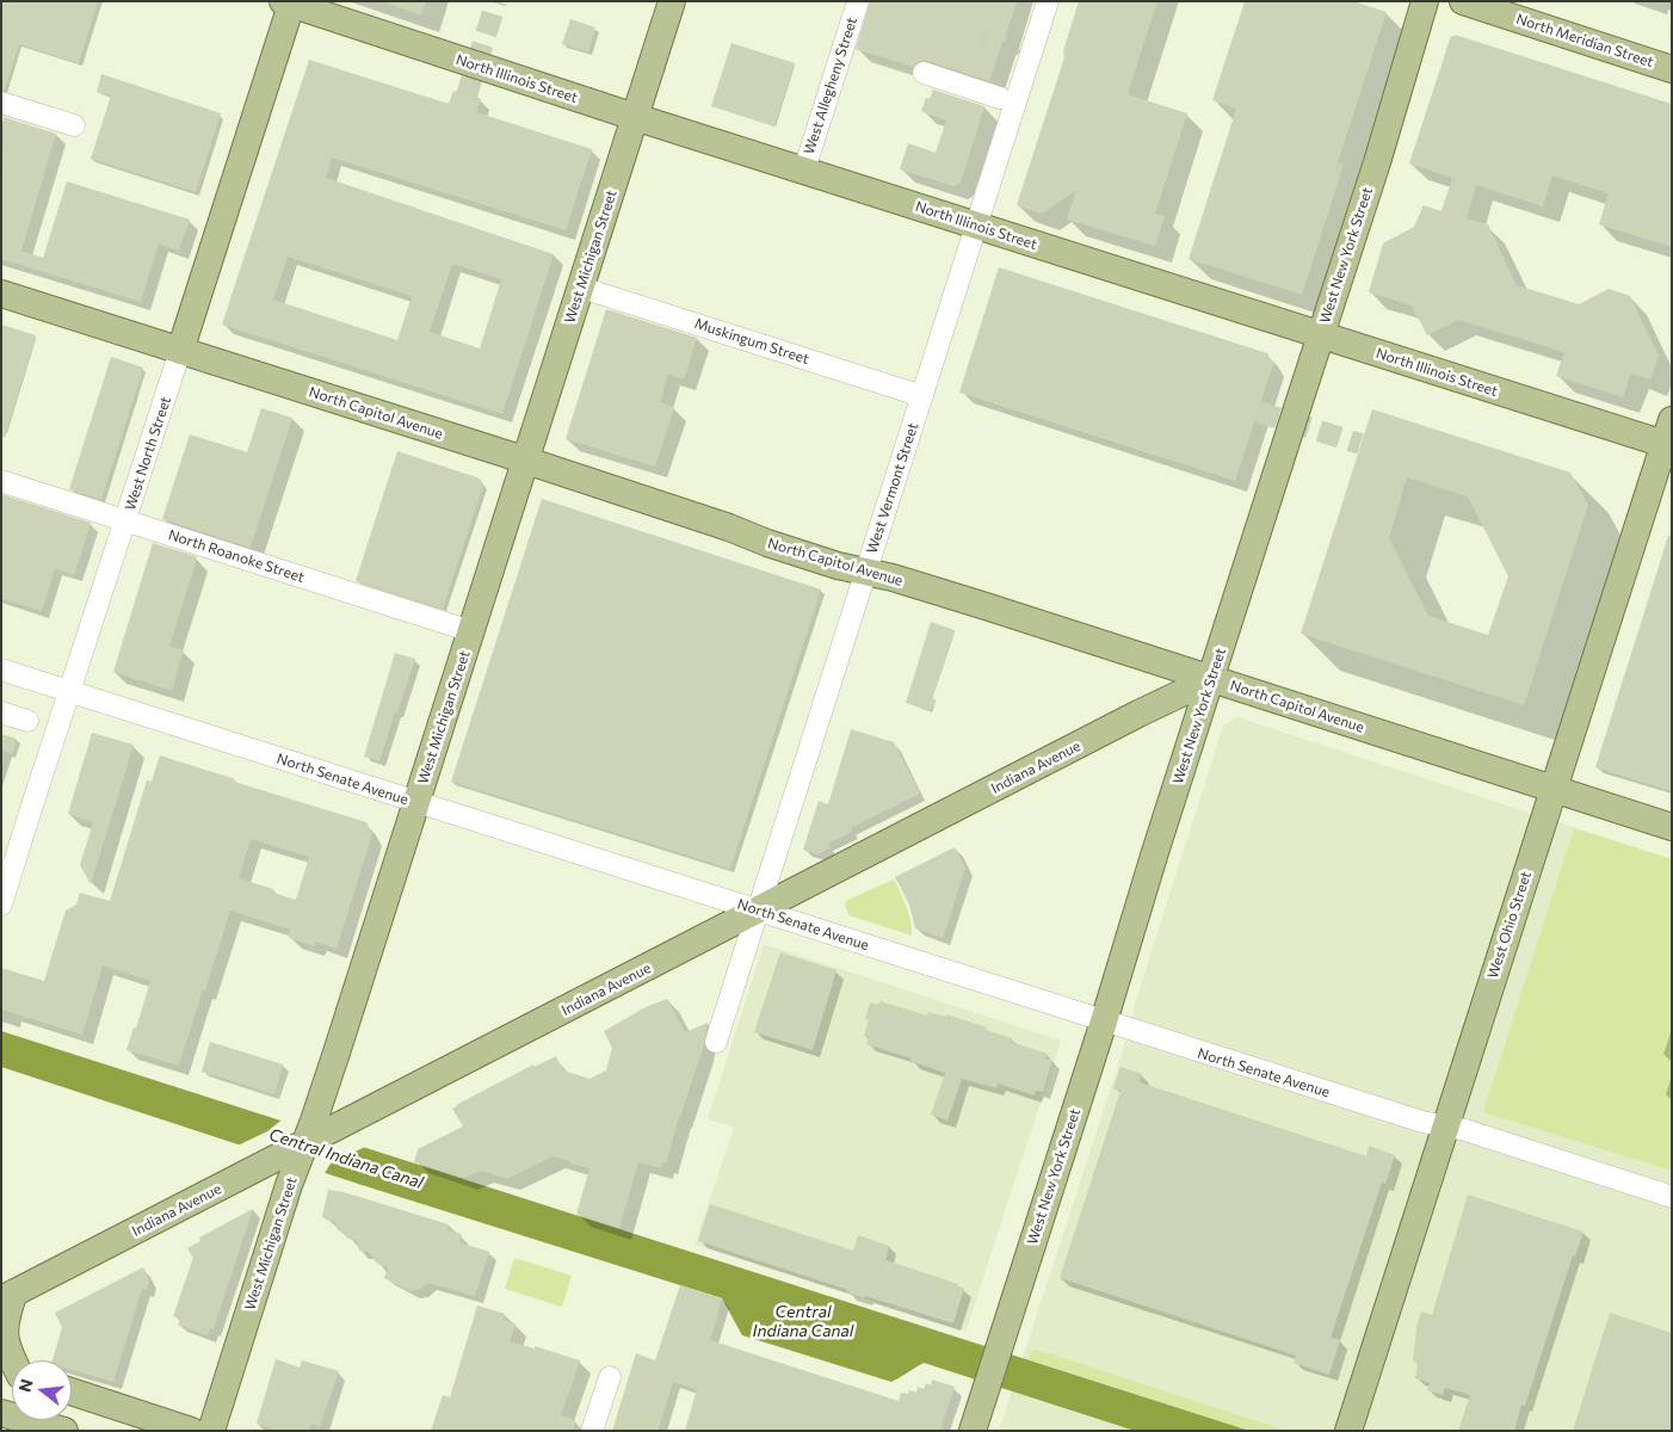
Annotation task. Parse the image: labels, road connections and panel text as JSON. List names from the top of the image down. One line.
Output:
{"streets":{"main road":["North Meridian Street","North Illinois Street","West New York Street","West Michigan Street","North Capitol Avenue","West North Street","Indiana Avenue","West Ohio Street"],"street":["West Allegheny Street","Muskingum Street","West Vermont Street","North Roanoke Street","North Senate Avenue"]},"crossings":[["North Illinois Street","West Allegheny Street"],["North Illinois Street","West New York Street"],["North Illinois Street","West Michigan Street"],["North Illinois Street","West North Street"],["North Illinois Street","West Vermont Street"],["North Illinois Street","West Ohio Street"],["West New York Street","North Capitol Avenue"],["West New York Street","Indiana Avenue"],["West New York Street","North Senate Avenue"],["West Michigan Street","Muskingum Street"],["West Michigan Street","North Capitol Avenue"],["West Michigan Street","North Roanoke Street"],["West Michigan Street","Indiana Avenue"],["West Michigan Street","North Senate Avenue"],["Muskingum Street","West Vermont Street"],["North Capitol Avenue","West North Street"],["North Capitol Avenue","West Vermont Street"],["North Capitol Avenue","Indiana Avenue"],["North Capitol Avenue","West Ohio Street"],["West North Street","North Roanoke Street"],["West North Street","North Senate Avenue"],["West Vermont Street","Indiana Avenue"],["West Vermont Street","North Senate Avenue"],["Indiana Avenue","North Senate Avenue"],["North Senate Avenue","West Ohio Street"]],"water":["Central Indiana Canal"],"north":"left"}
